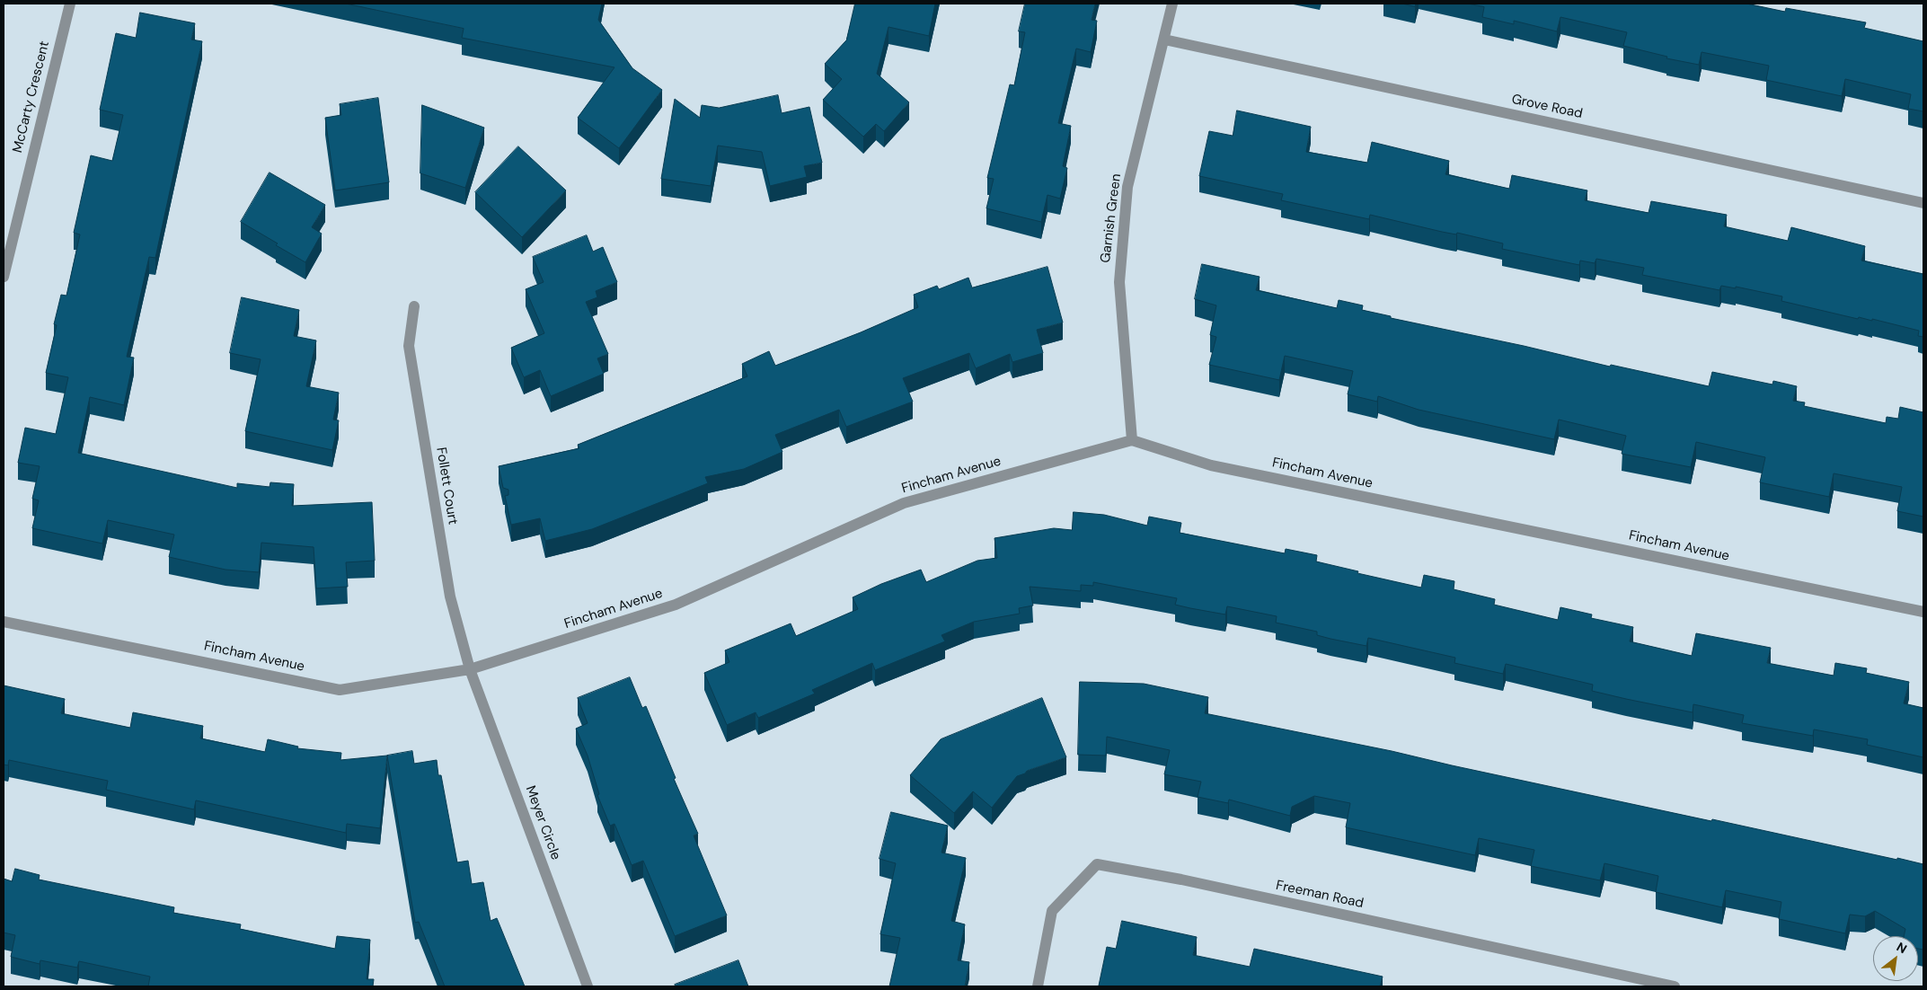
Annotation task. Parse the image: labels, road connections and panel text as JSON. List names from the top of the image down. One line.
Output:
{"streets":{"street":["McCarty Crescent","Grove Road","Garnish Green","Fincham Avenue","Follett Court","Meyer Circle","Freeman Road"]},"crossings":[["Grove Road","Garnish Green"],["Garnish Green","Fincham Avenue"],["Fincham Avenue","Follett Court"],["Fincham Avenue","Meyer Circle"],["Follett Court","Meyer Circle"]],"north":"top right"}
